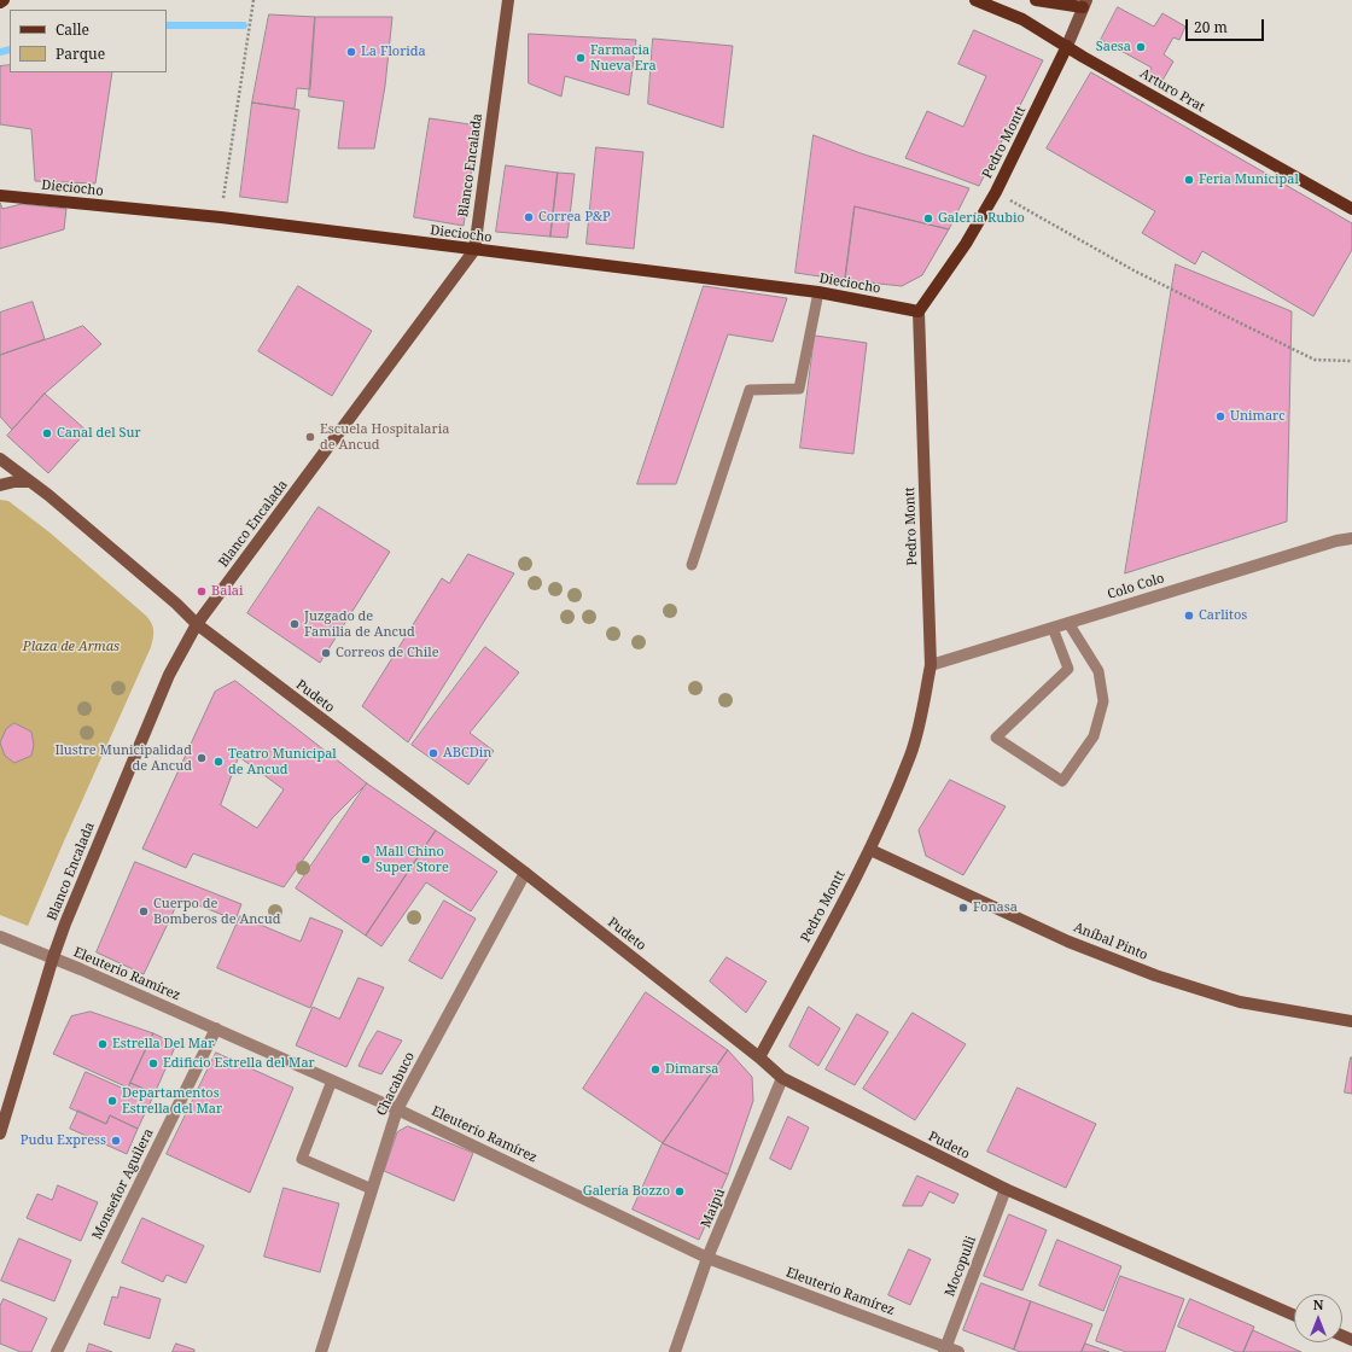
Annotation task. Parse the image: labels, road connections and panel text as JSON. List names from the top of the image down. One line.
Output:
{"streets":{"main road":["Arturo Prat","Pedro Montt","Dieciocho"],"street":["Blanco Encalada","Colo Colo","Pudeto","Aníbal Pinto","Eleuterio Ramírez","Chacabuco","Monseñor Aguilera","Maipú","Mocopulli"]},"crossings":[["Arturo Prat","Pedro Montt"],["Pedro Montt","Dieciocho"],["Pedro Montt","Colo Colo"],["Pedro Montt","Pudeto"],["Pedro Montt","Aníbal Pinto"],["Blanco Encalada","Dieciocho"],["Blanco Encalada","Pudeto"],["Blanco Encalada","Eleuterio Ramírez"],["Pudeto","Chacabuco"],["Pudeto","Maipú"],["Pudeto","Mocopulli"],["Eleuterio Ramírez","Chacabuco"],["Eleuterio Ramírez","Monseñor Aguilera"],["Eleuterio Ramírez","Maipú"],["Eleuterio Ramírez","Mocopulli"]],"parks":["Plaza de Armas"],"places":["Saesa","La Florida","Farmacia Nueva Era","Feria Municipal","Correa P&P","Galería Rubio","Unimarc","Canal del Sur","Escuela Hospitalaria de Ancud","Balai","Carlitos","Juzgado de Familia de Ancud","Correos de Chile","ABCDin","Ilustre Municipalidad de Ancud","Teatro Municipal de Ancud","Mall Chino Super Store","Fonasa","Cuerpo de Bomberos de Ancud","Estrella Del Mar","Edificio Estrella del Mar","Dimarsa","Departamentos Estrella del Mar","Pudu Express","Galería Bozzo"],"legend":["Calle","Parque"],"scale_bar":"20 m","north":"top"}
